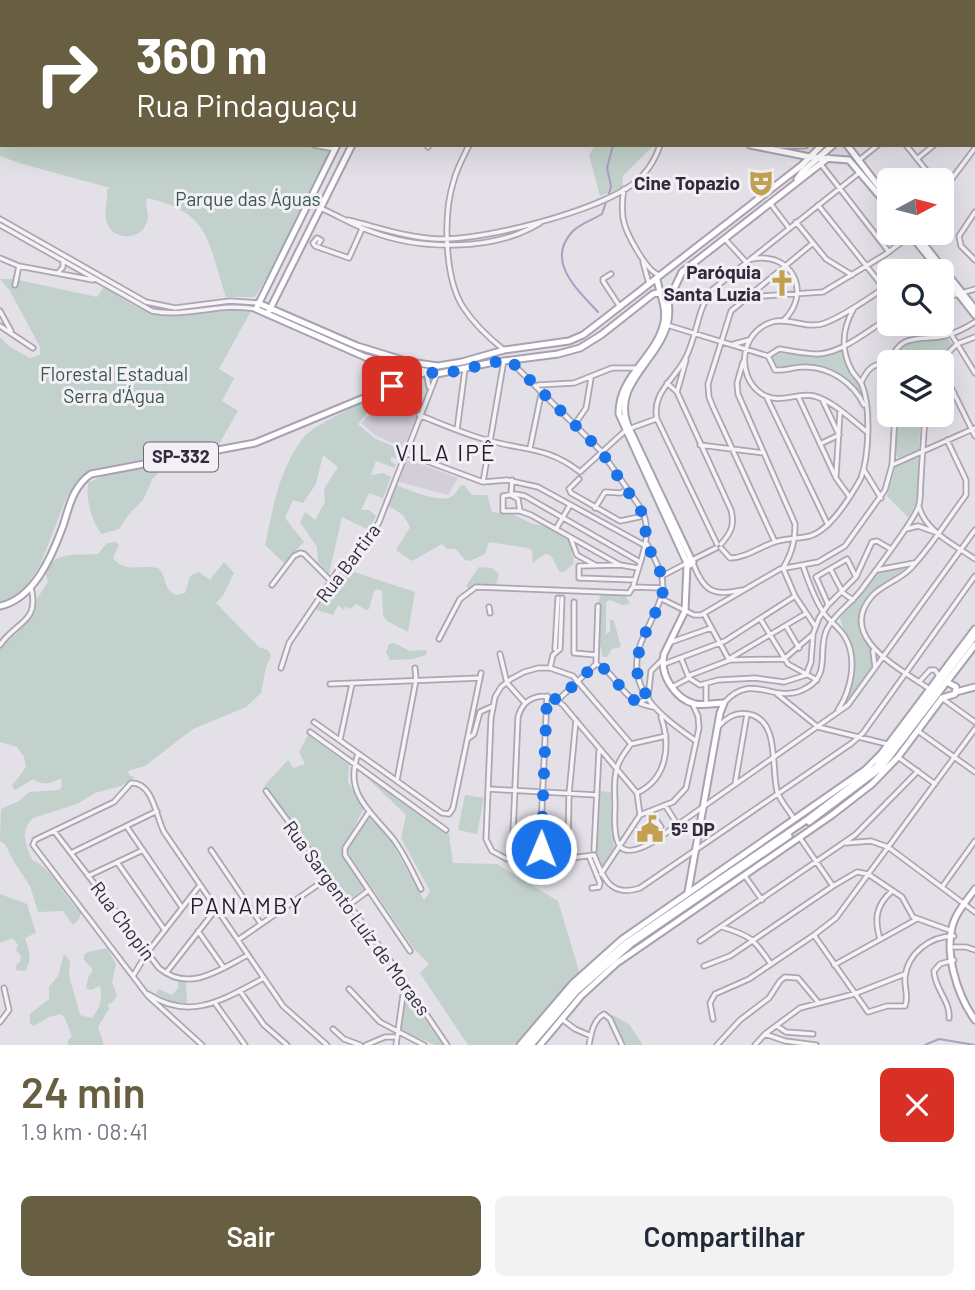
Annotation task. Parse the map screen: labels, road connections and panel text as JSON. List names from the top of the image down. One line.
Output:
{"streets":{"main road":["SP-332"],"street":["Rua Bartira","Rua Sargento Luíz de Moraes","Rua Chopin"]},"districts":["VILA IPÊ","PANAMBY"],"parks":["Parque das Águas","Florestal Estadual Serra d'Água"],"places":{"theatre":["Cine Topazio"],"church":["Paróquia Santa Luzia"],"public building":["5º DP"]},"north":"right","page":{"turn":["360 m","Rua Pindaguaçu"],"heading":["24 min","1.9 km · 08:41"],"buttons":["Sair","Compartilhar"]}}
